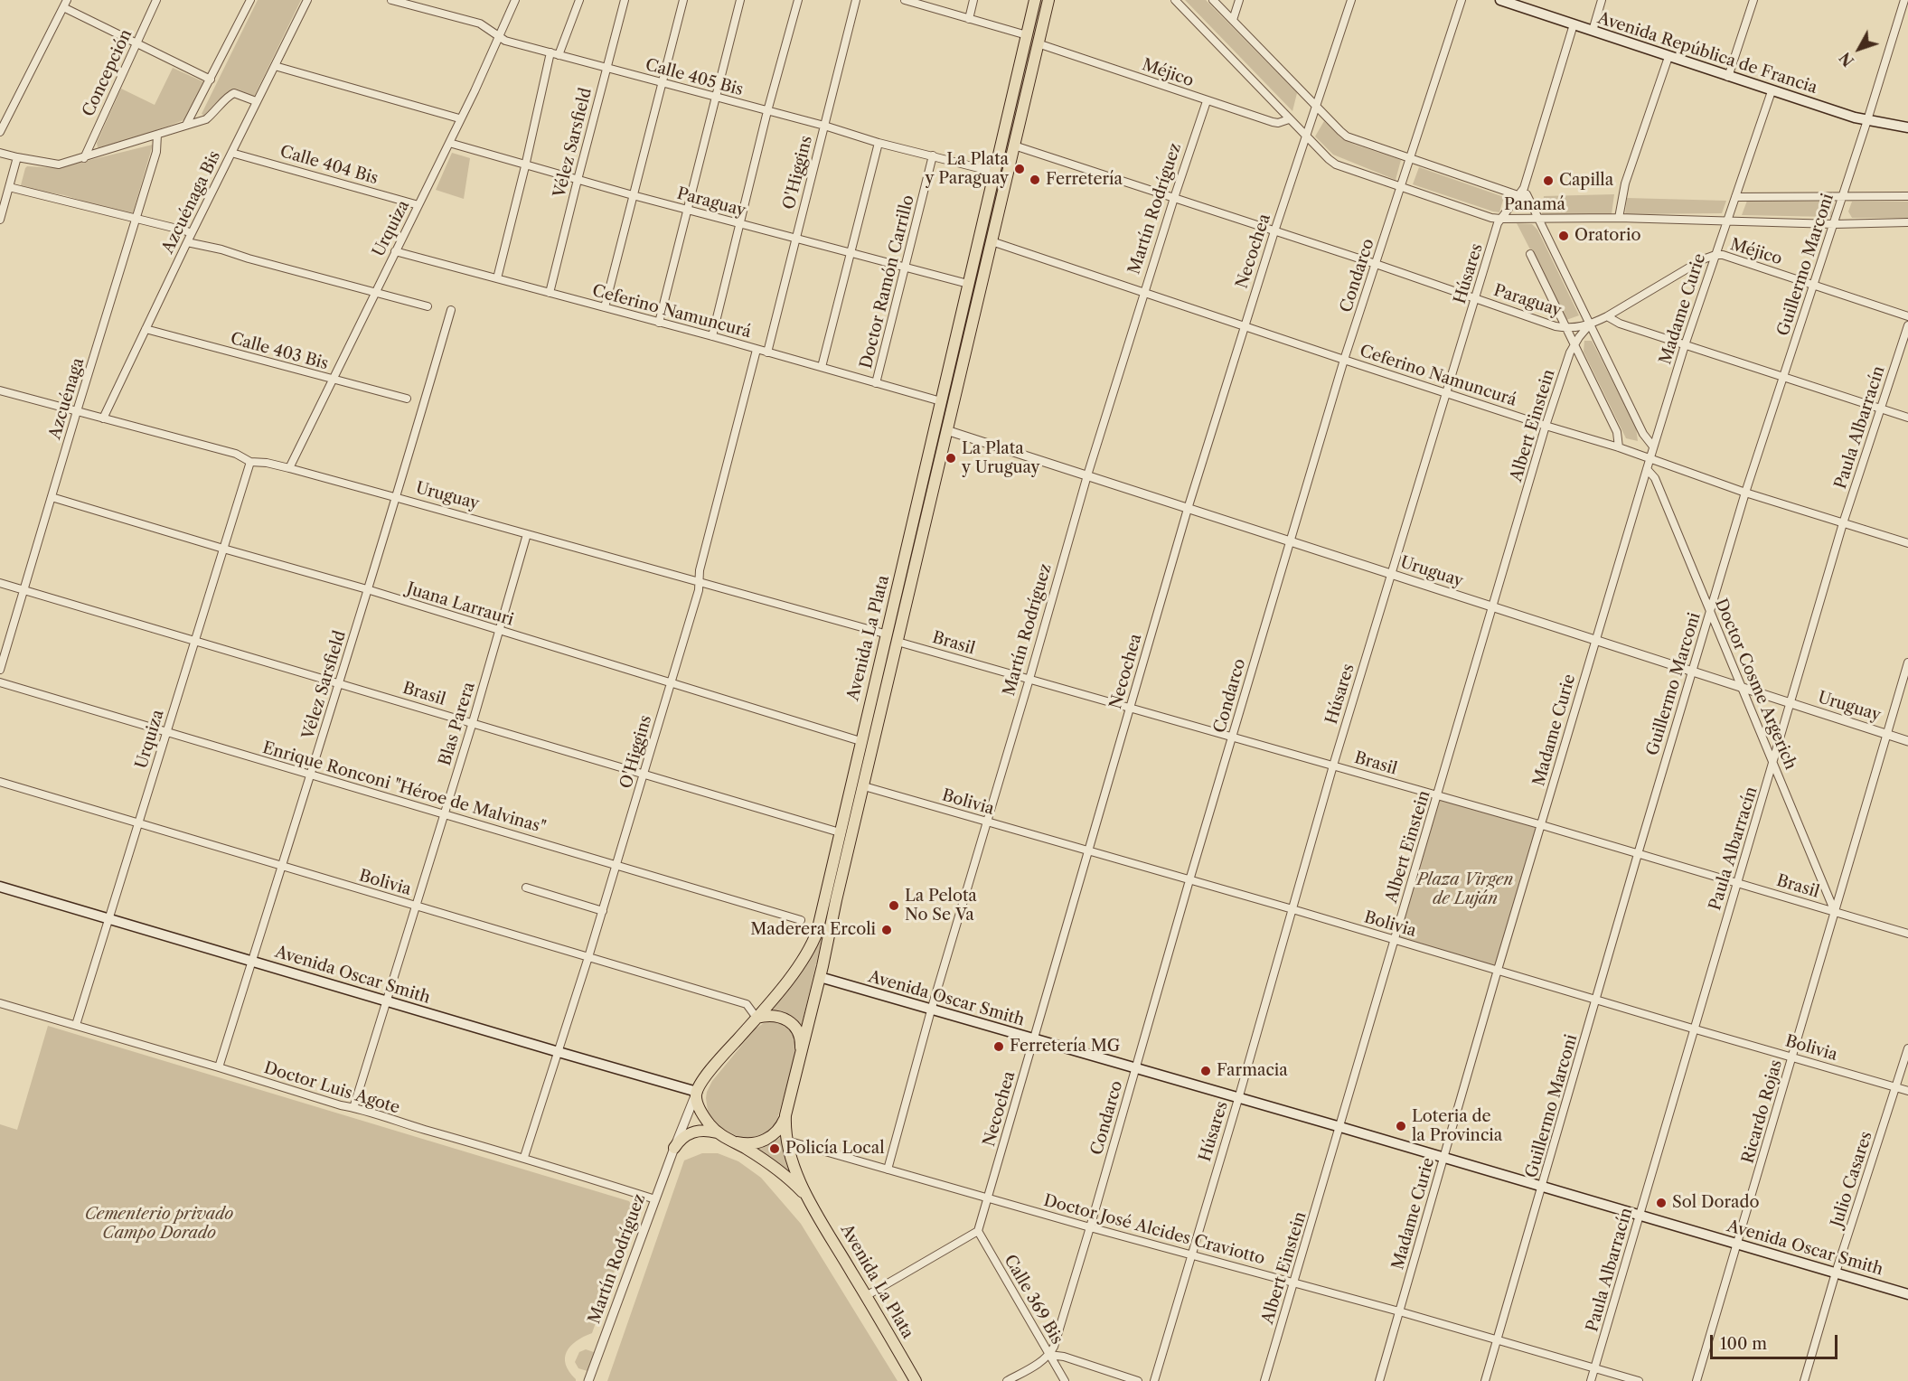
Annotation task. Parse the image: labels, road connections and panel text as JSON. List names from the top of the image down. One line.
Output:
{"streets":{"main road":["Avenida República de Francia","Avenida La Plata","Avenida Oscar Smith"],"street":["Concepción","Méjico","Calle 405 Bis","Vélez Sarsfield","Calle 404 Bis","O'Higgins","Azcuénaga Bis","Paraguay","Panamá","Martín Rodríguez","Urquiza","Necochea","Guillermo Marconi","Húsares","Condarco","Doctor Ramón Carrillo","Madame Curie","Ceferino Namuncurá","Calle 403 Bis","Azcuénaga","Albert Einstein","Paula Albarracín","Uruguay","Juana Larrauri","Brasil","Doctor Cosme Argerich","Blas Parera","Enrique Ronconi \"Héroe de Malvinas\"","Bolivia","Doctor Luis Agote","Ricardo Rojas","Julio Casares","Doctor José Alcides Craviotto","Calle 369 Bis"]},"crossings":[["Avenida República de Francia","Guillermo Marconi"],["Avenida República de Francia","Húsares"],["Avenida República de Francia","Madame Curie"],["Méjico","Paraguay"],["Méjico","Panamá"],["Méjico","Martín Rodríguez"],["Méjico","Guillermo Marconi"],["Méjico","Madame Curie"],["Méjico","Avenida La Plata"],["Calle 405 Bis","Vélez Sarsfield"],["Calle 405 Bis","O'Higgins"],["Calle 405 Bis","Urquiza"],["Calle 405 Bis","Doctor Ramón Carrillo"],["Calle 405 Bis","Avenida La Plata"],["Vélez Sarsfield","Paraguay"],["Vélez Sarsfield","Ceferino Namuncurá"],["Vélez Sarsfield","Uruguay"],["Vélez Sarsfield","Juana Larrauri"],["Vélez Sarsfield","Brasil"],["Vélez Sarsfield","Enrique Ronconi \"Héroe de Malvinas\""],["Vélez Sarsfield","Bolivia"],["Vélez Sarsfield","Avenida Oscar Smith"],["Vélez Sarsfield","Doctor Luis Agote"],["Calle 404 Bis","Azcuénaga Bis"],["Calle 404 Bis","Urquiza"],["O'Higgins","Paraguay"],["O'Higgins","Ceferino Namuncurá"],["O'Higgins","Uruguay"],["O'Higgins","Juana Larrauri"],["O'Higgins","Brasil"],["O'Higgins","Enrique Ronconi \"Héroe de Malvinas\""],["O'Higgins","Bolivia"],["O'Higgins","Avenida Oscar Smith"],["O'Higgins","Doctor Luis Agote"],["Azcuénaga Bis","Calle 403 Bis"],["Azcuénaga Bis","Uruguay"],["Paraguay","Martín Rodríguez"],["Paraguay","Urquiza"],["Paraguay","Necochea"],["Paraguay","Húsares"],["Paraguay","Condarco"],["Paraguay","Doctor Ramón Carrillo"],["Paraguay","Albert Einstein"],["Paraguay","Avenida La Plata"],["Panamá","Necochea"],["Panamá","Guillermo Marconi"],["Panamá","Húsares"],["Panamá","Condarco"],["Panamá","Madame Curie"],["Martín Rodríguez","Ceferino Namuncurá"],["Martín Rodríguez","Uruguay"],["Martín Rodríguez","Avenida La Plata"],["Martín Rodríguez","Brasil"],["Martín Rodríguez","Bolivia"],["Martín Rodríguez","Avenida Oscar Smith"],["Martín Rodríguez","Doctor Luis Agote"],["Martín Rodríguez","Doctor José Alcides Craviotto"],["Urquiza","Ceferino Namuncurá"],["Urquiza","Calle 403 Bis"],["Urquiza","Uruguay"],["Urquiza","Juana Larrauri"],["Urquiza","Brasil"],["Urquiza","Enrique Ronconi \"Héroe de Malvinas\""],["Urquiza","Bolivia"],["Urquiza","Avenida Oscar Smith"],["Urquiza","Doctor Luis Agote"],["Necochea","Ceferino Namuncurá"],["Necochea","Uruguay"],["Necochea","Brasil"],["Necochea","Bolivia"],["Necochea","Avenida Oscar Smith"],["Necochea","Doctor José Alcides Craviotto"],["Necochea","Calle 369 Bis"],["Guillermo Marconi","Ceferino Namuncurá"],["Guillermo Marconi","Uruguay"],["Guillermo Marconi","Brasil"],["Guillermo Marconi","Doctor Cosme Argerich"],["Guillermo Marconi","Bolivia"],["Guillermo Marconi","Avenida Oscar Smith"],["Guillermo Marconi","Doctor José Alcides Craviotto"],["Húsares","Ceferino Namuncurá"],["Húsares","Uruguay"],["Húsares","Brasil"],["Húsares","Bolivia"],["Húsares","Avenida Oscar Smith"],["Húsares","Doctor José Alcides Craviotto"],["Condarco","Ceferino Namuncurá"],["Condarco","Uruguay"],["Condarco","Brasil"],["Condarco","Bolivia"],["Condarco","Avenida Oscar Smith"],["Condarco","Doctor José Alcides Craviotto"],["Condarco","Calle 369 Bis"],["Doctor Ramón Carrillo","Ceferino Namuncurá"],["Madame Curie","Ceferino Namuncurá"],["Madame Curie","Uruguay"],["Madame Curie","Brasil"],["Madame Curie","Doctor Cosme Argerich"],["Madame Curie","Bolivia"],["Madame Curie","Avenida Oscar Smith"],["Madame Curie","Doctor José Alcides Craviotto"],["Ceferino Namuncurá","Albert Einstein"],["Ceferino Namuncurá","Paula Albarracín"],["Ceferino Namuncurá","Avenida La Plata"],["Azcuénaga","Uruguay"],["Azcuénaga","Juana Larrauri"],["Azcuénaga","Brasil"],["Albert Einstein","Uruguay"],["Albert Einstein","Brasil"],["Albert Einstein","Bolivia"],["Albert Einstein","Avenida Oscar Smith"],["Albert Einstein","Doctor José Alcides Craviotto"],["Paula Albarracín","Uruguay"],["Paula Albarracín","Brasil"],["Paula Albarracín","Doctor Cosme Argerich"],["Paula Albarracín","Bolivia"],["Paula Albarracín","Avenida Oscar Smith"],["Paula Albarracín","Doctor José Alcides Craviotto"],["Uruguay","Avenida La Plata"],["Uruguay","Doctor Cosme Argerich"],["Uruguay","Blas Parera"],["Uruguay","Ricardo Rojas"],["Juana Larrauri","Avenida La Plata"],["Juana Larrauri","Blas Parera"],["Avenida La Plata","Brasil"],["Avenida La Plata","Bolivia"],["Avenida La Plata","Avenida Oscar Smith"],["Avenida La Plata","Doctor José Alcides Craviotto"],["Brasil","Doctor Cosme Argerich"],["Brasil","Blas Parera"],["Brasil","Ricardo Rojas"],["Doctor Cosme Argerich","Ricardo Rojas"],["Blas Parera","Enrique Ronconi \"Héroe de Malvinas\""],["Blas Parera","Bolivia"],["Blas Parera","Avenida Oscar Smith"],["Blas Parera","Doctor Luis Agote"],["Bolivia","Avenida Oscar Smith"],["Bolivia","Ricardo Rojas"],["Bolivia","Julio Casares"],["Avenida Oscar Smith","Ricardo Rojas"],["Avenida Oscar Smith","Julio Casares"]],"parks":["Plaza Virgen de Luján","Cementerio privado Campo Dorado"],"places":["La Plata y Paraguay","Ferretería","Capilla","Oratorio","La Plata y Uruguay","La Pelota No Se Va","Maderera Ercoli","Ferretería MG","Farmacia","Loteria de la Provincia","Policía Local","Sol Dorado"],"scale_bar":"100 m","north":"bottom left"}
